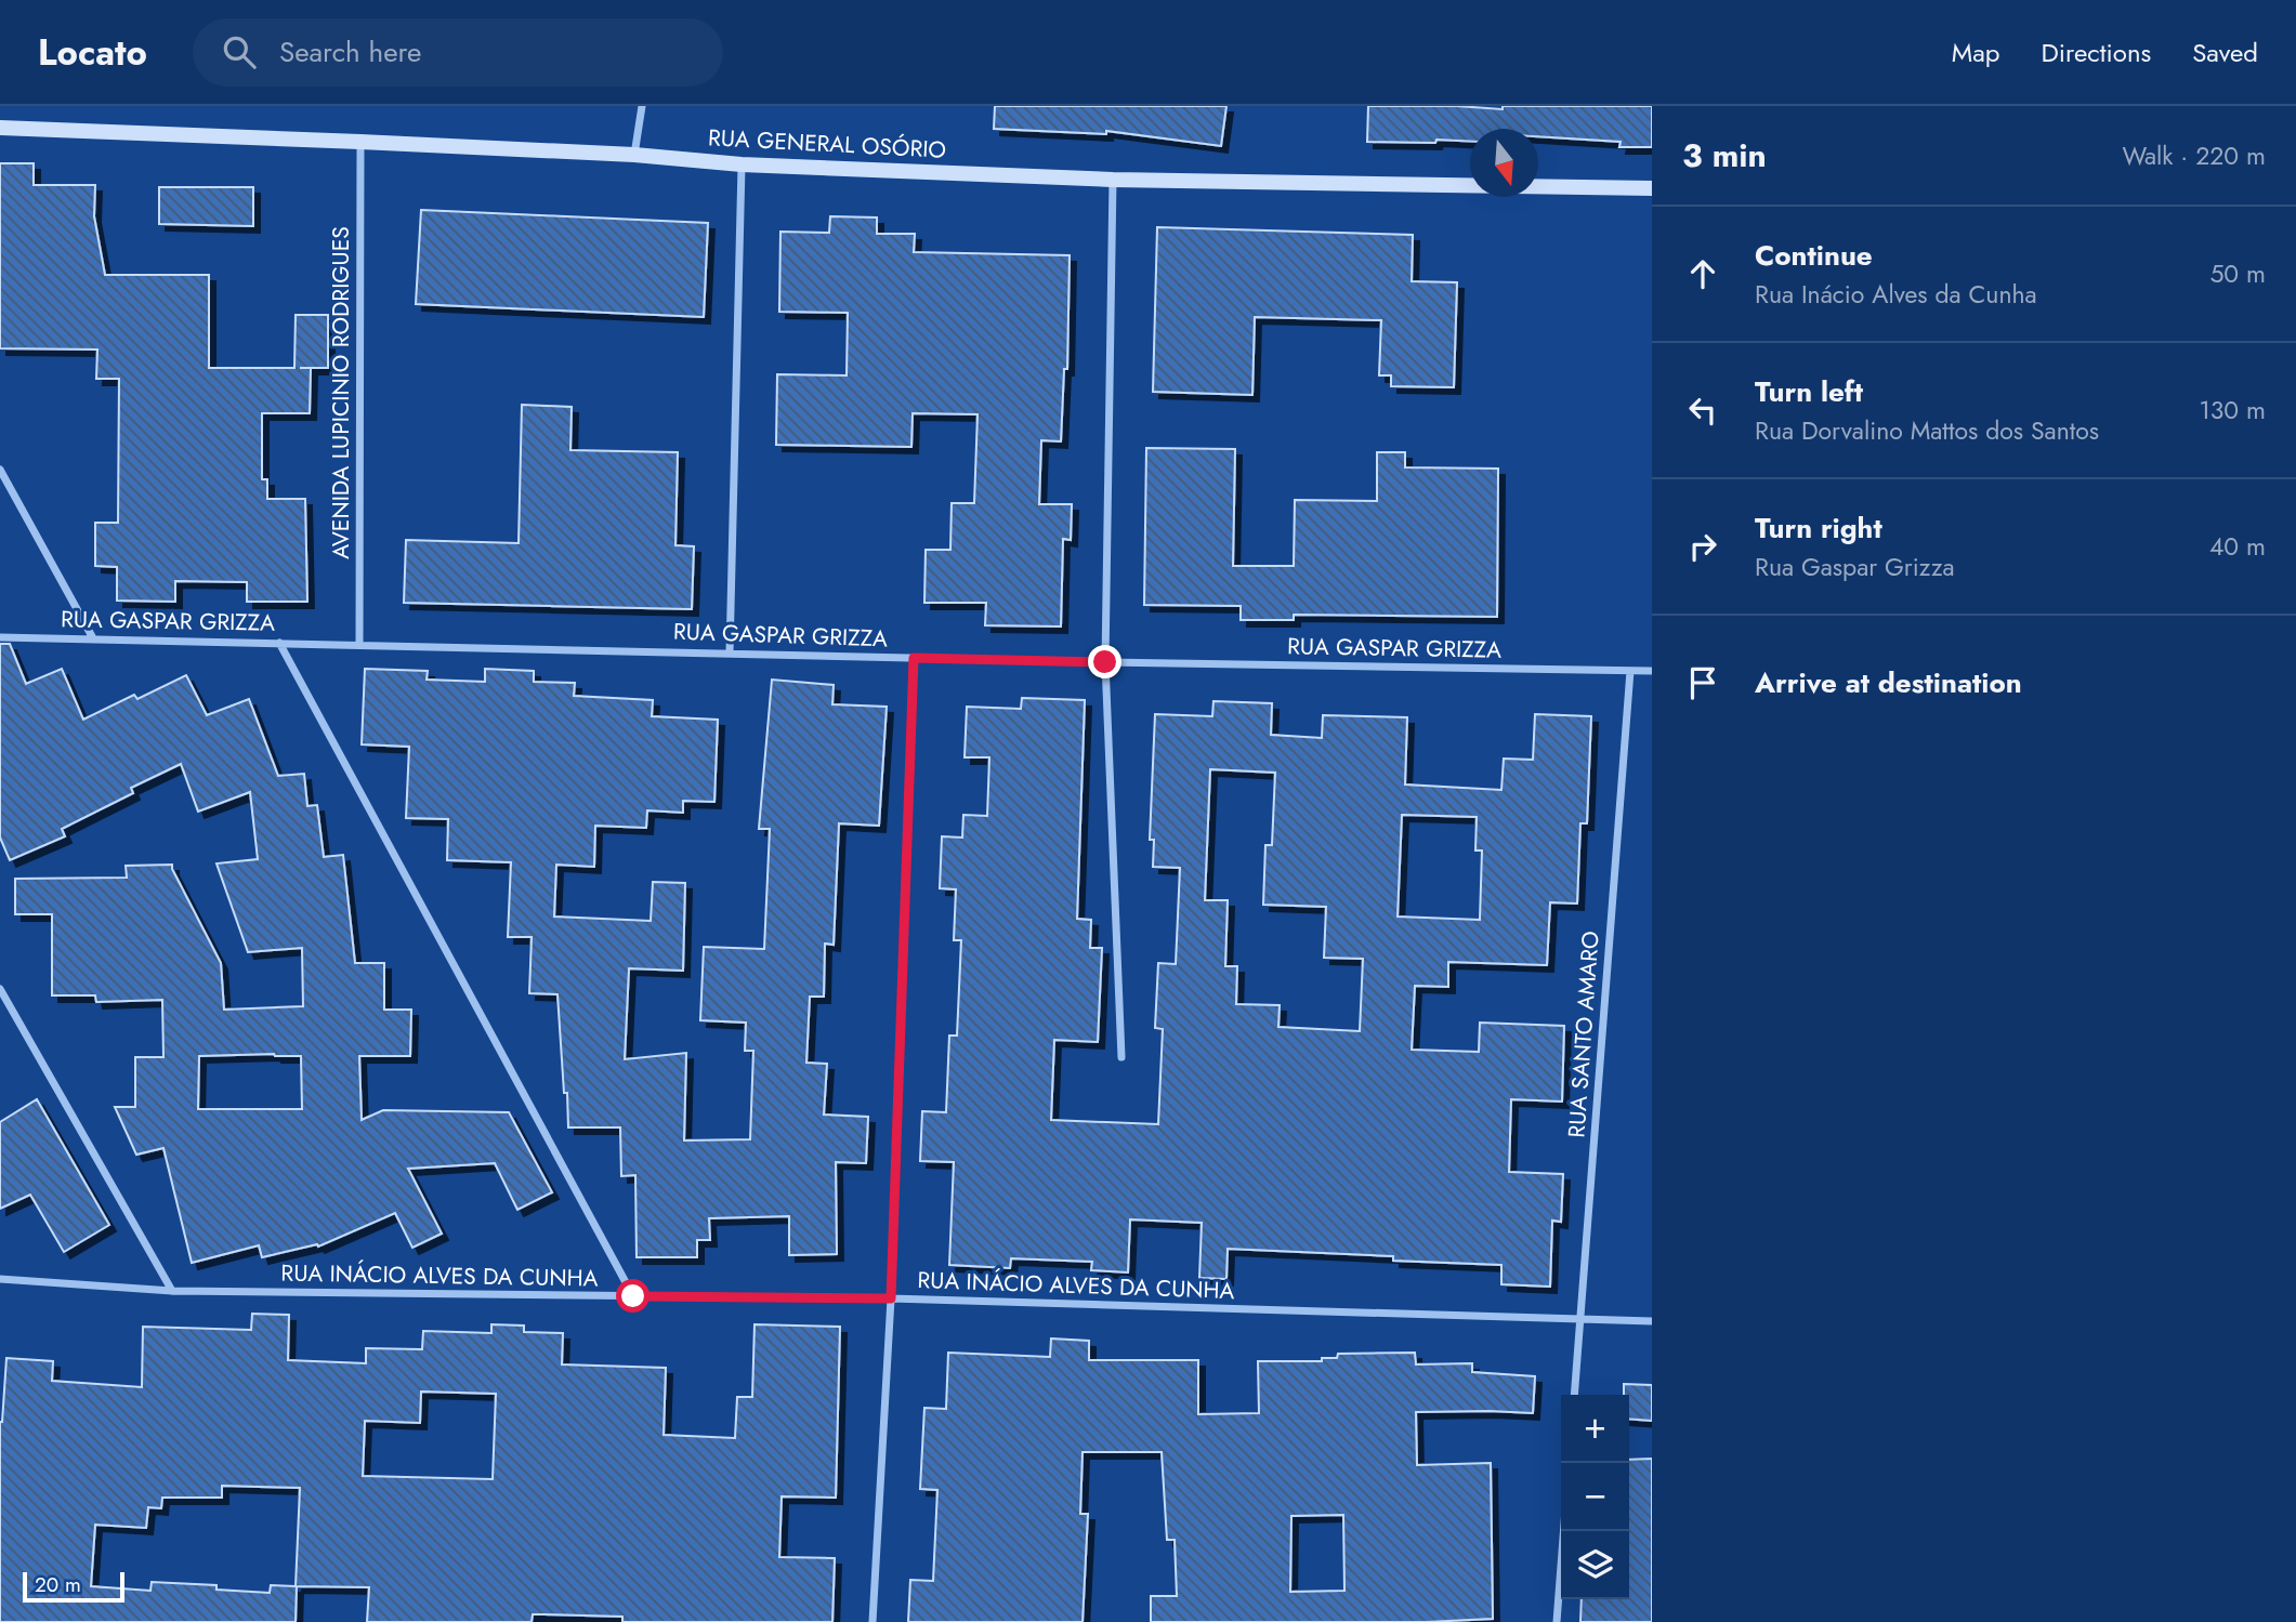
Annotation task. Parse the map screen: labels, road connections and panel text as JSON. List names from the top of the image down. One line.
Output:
{"streets":{"street":["RUA GENERAL OSÓRIO","AVENIDA LUPICINIO RODRIGUES","RUA GASPAR GRIZZA","RUA SANTO AMARO","RUA INÁCIO ALVES DA CUNHA"]},"crossings":[["RUA GENERAL OSÓRIO","AVENIDA LUPICINIO RODRIGUES"],["AVENIDA LUPICINIO RODRIGUES","RUA GASPAR GRIZZA"],["RUA GASPAR GRIZZA","RUA SANTO AMARO"],["RUA SANTO AMARO","RUA INÁCIO ALVES DA CUNHA"]],"scale_bar":"20 m","north":"bottom","page":{"header":"Locato","search":"Search here","nav":["Map","Directions","Saved"],"heading":["3 min","Walk · 220 m"],"list":[["Continue","Rua Inácio Alves da Cunha","50 m"],["Turn left","Rua Dorvalino Mattos dos Santos","130 m"],["Turn right","Rua Gaspar Grizza","40 m"],"Arrive at destination"],"map_buttons":["+","−"],"scale":"20 m"}}
